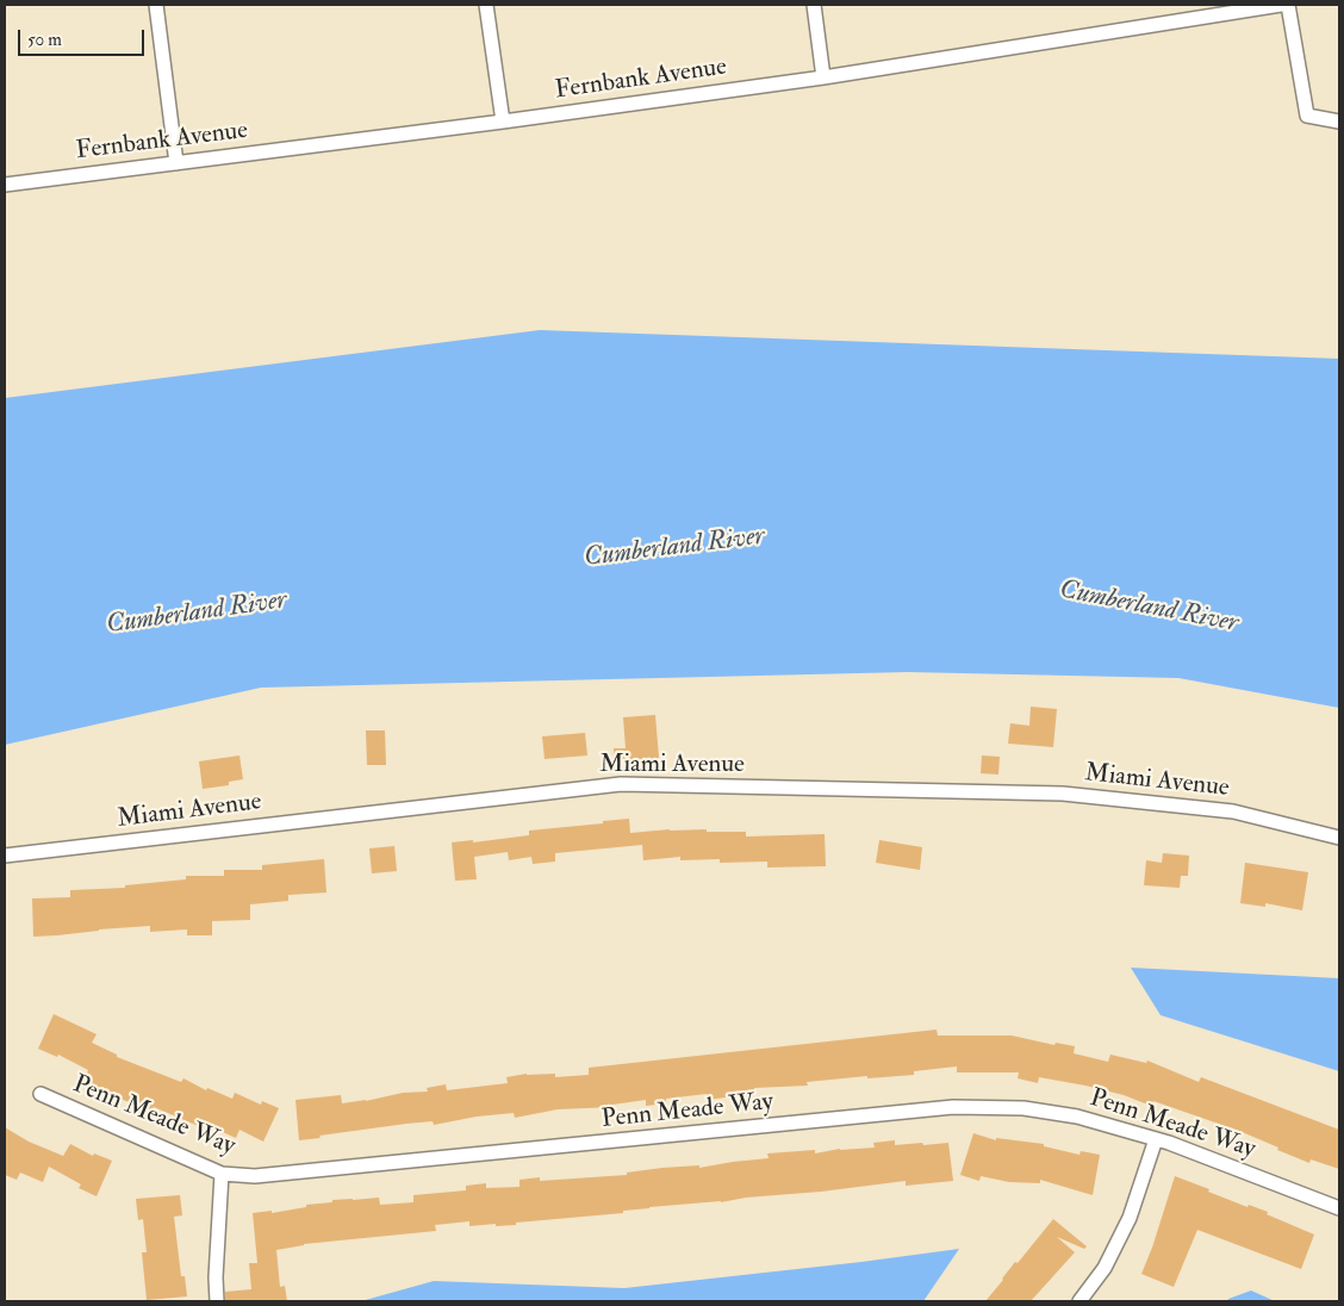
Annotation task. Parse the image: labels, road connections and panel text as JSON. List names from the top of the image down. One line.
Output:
{"streets":{"street":["Fernbank Avenue","Miami Avenue","Penn Meade Way"]},"water":["Cumberland River"],"scale_bar":"50 m"}
